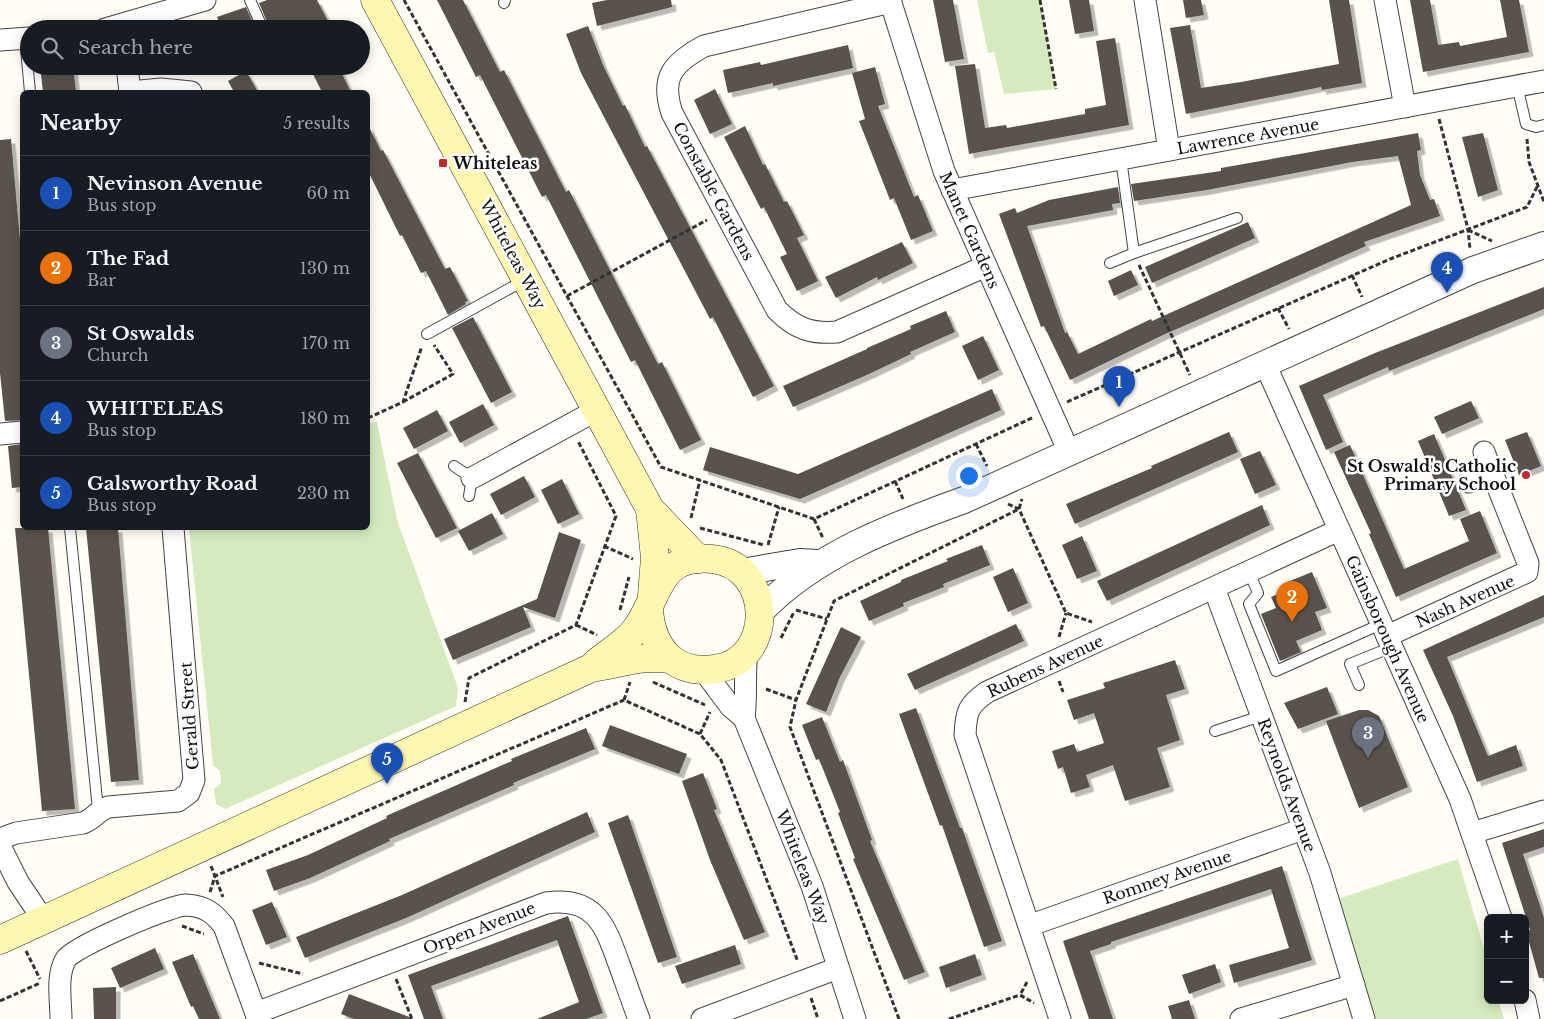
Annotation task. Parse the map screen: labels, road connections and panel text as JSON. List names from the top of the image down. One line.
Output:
{"streets":{"main road":["Whiteleas Way"],"street":["Lawrence Avenue","Constable Gardens","Manet Gardens","Nash Avenue","Gainsborough Avenue","Rubens Avenue","Gerald Street","Reynolds Avenue","Romney Avenue","Orpen Avenue"]},"crossings":[["Lawrence Avenue","Manet Gardens"],["Constable Gardens","Manet Gardens"],["Nash Avenue","Gainsborough Avenue"],["Gainsborough Avenue","Rubens Avenue"],["Rubens Avenue","Reynolds Avenue"],["Rubens Avenue","Romney Avenue"],["Reynolds Avenue","Romney Avenue"]],"places":{"transit":["Whiteleas"],"other":["St Oswald's Catholic Primary School"]},"page":{"search":"Search here","heading":["Nearby","5 results"],"list":[{"mark":"1","name":"Nevinson Avenue","note":"Bus stop","value":"60 m"},{"mark":"2","name":"The Fad","note":"Bar","value":"130 m"},{"mark":"3","name":"St Oswalds","note":"Church","value":"170 m"},{"mark":"4","name":"WHITELEAS","note":"Bus stop","value":"180 m"},{"mark":"5","name":"Galsworthy Road","note":"Bus stop","value":"230 m"}],"pins":["4","1","2","3","5"],"map_buttons":["+","−"]}}
